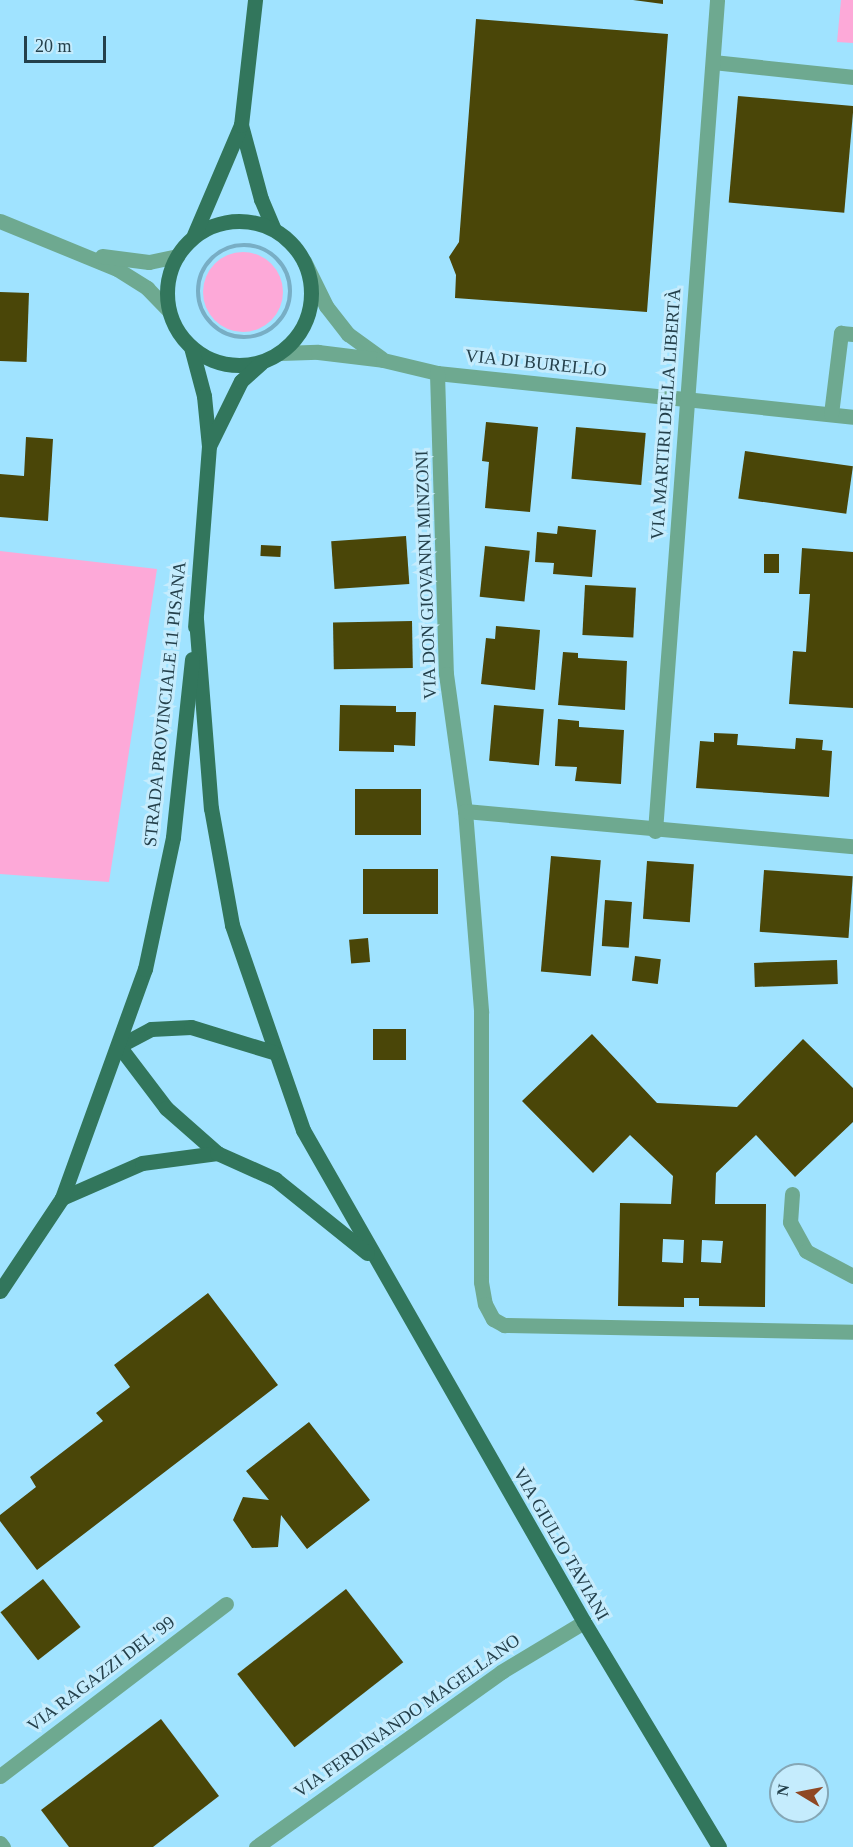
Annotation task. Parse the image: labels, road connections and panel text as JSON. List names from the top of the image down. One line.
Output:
{"streets":{"main road":["STRADA PROVINCIALE 11 PISANA","VIA GIULIO TAVIANI"],"street":["VIA DI BURELLO","VIA MARTIRI DELLA LIBERTÀ","VIA DON GIOVANNI MINZONI","VIA RAGAZZI DEL '99","VIA FERDINANDO MAGELLANO"]},"crossings":[["VIA DI BURELLO","VIA MARTIRI DELLA LIBERTÀ"],["VIA DI BURELLO","VIA DON GIOVANNI MINZONI"],["VIA DI BURELLO","STRADA PROVINCIALE 11 PISANA"],["STRADA PROVINCIALE 11 PISANA","VIA GIULIO TAVIANI"],["VIA GIULIO TAVIANI","VIA FERDINANDO MAGELLANO"]],"scale_bar":"20 m","north":"left"}
